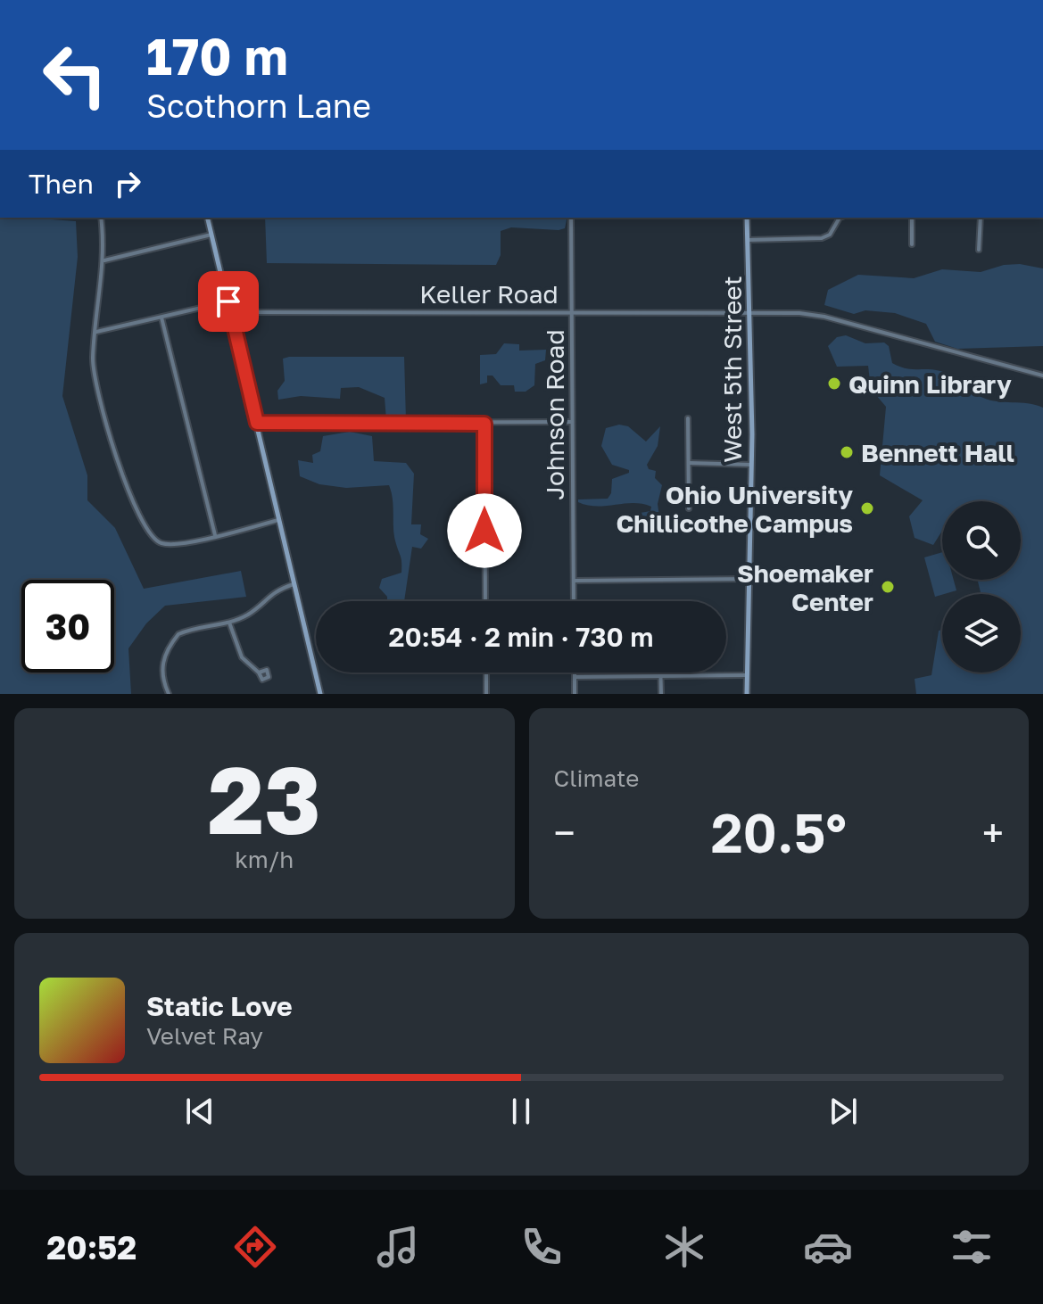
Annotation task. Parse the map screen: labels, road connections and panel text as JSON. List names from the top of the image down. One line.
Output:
{"streets":{"street":["Keller Road","West 5th Street","Johnson Road"]},"crossings":[["Keller Road","West 5th Street"],["Keller Road","Johnson Road"]],"places":["Quinn Library","Bennett Hall","Ohio University Chillicothe Campus","Shoemaker Center"],"page":{"turn":["170 m","Scothorn Lane"],"then":"Then","limit":"30","trip":"20:54 · 2 min · 730 m","tile":[["23","km/h"],"Climate"],"heat":["−","20.5°","+"],"song":["Static Love","Velvet Ray"],"tabs":"20:52"}}
